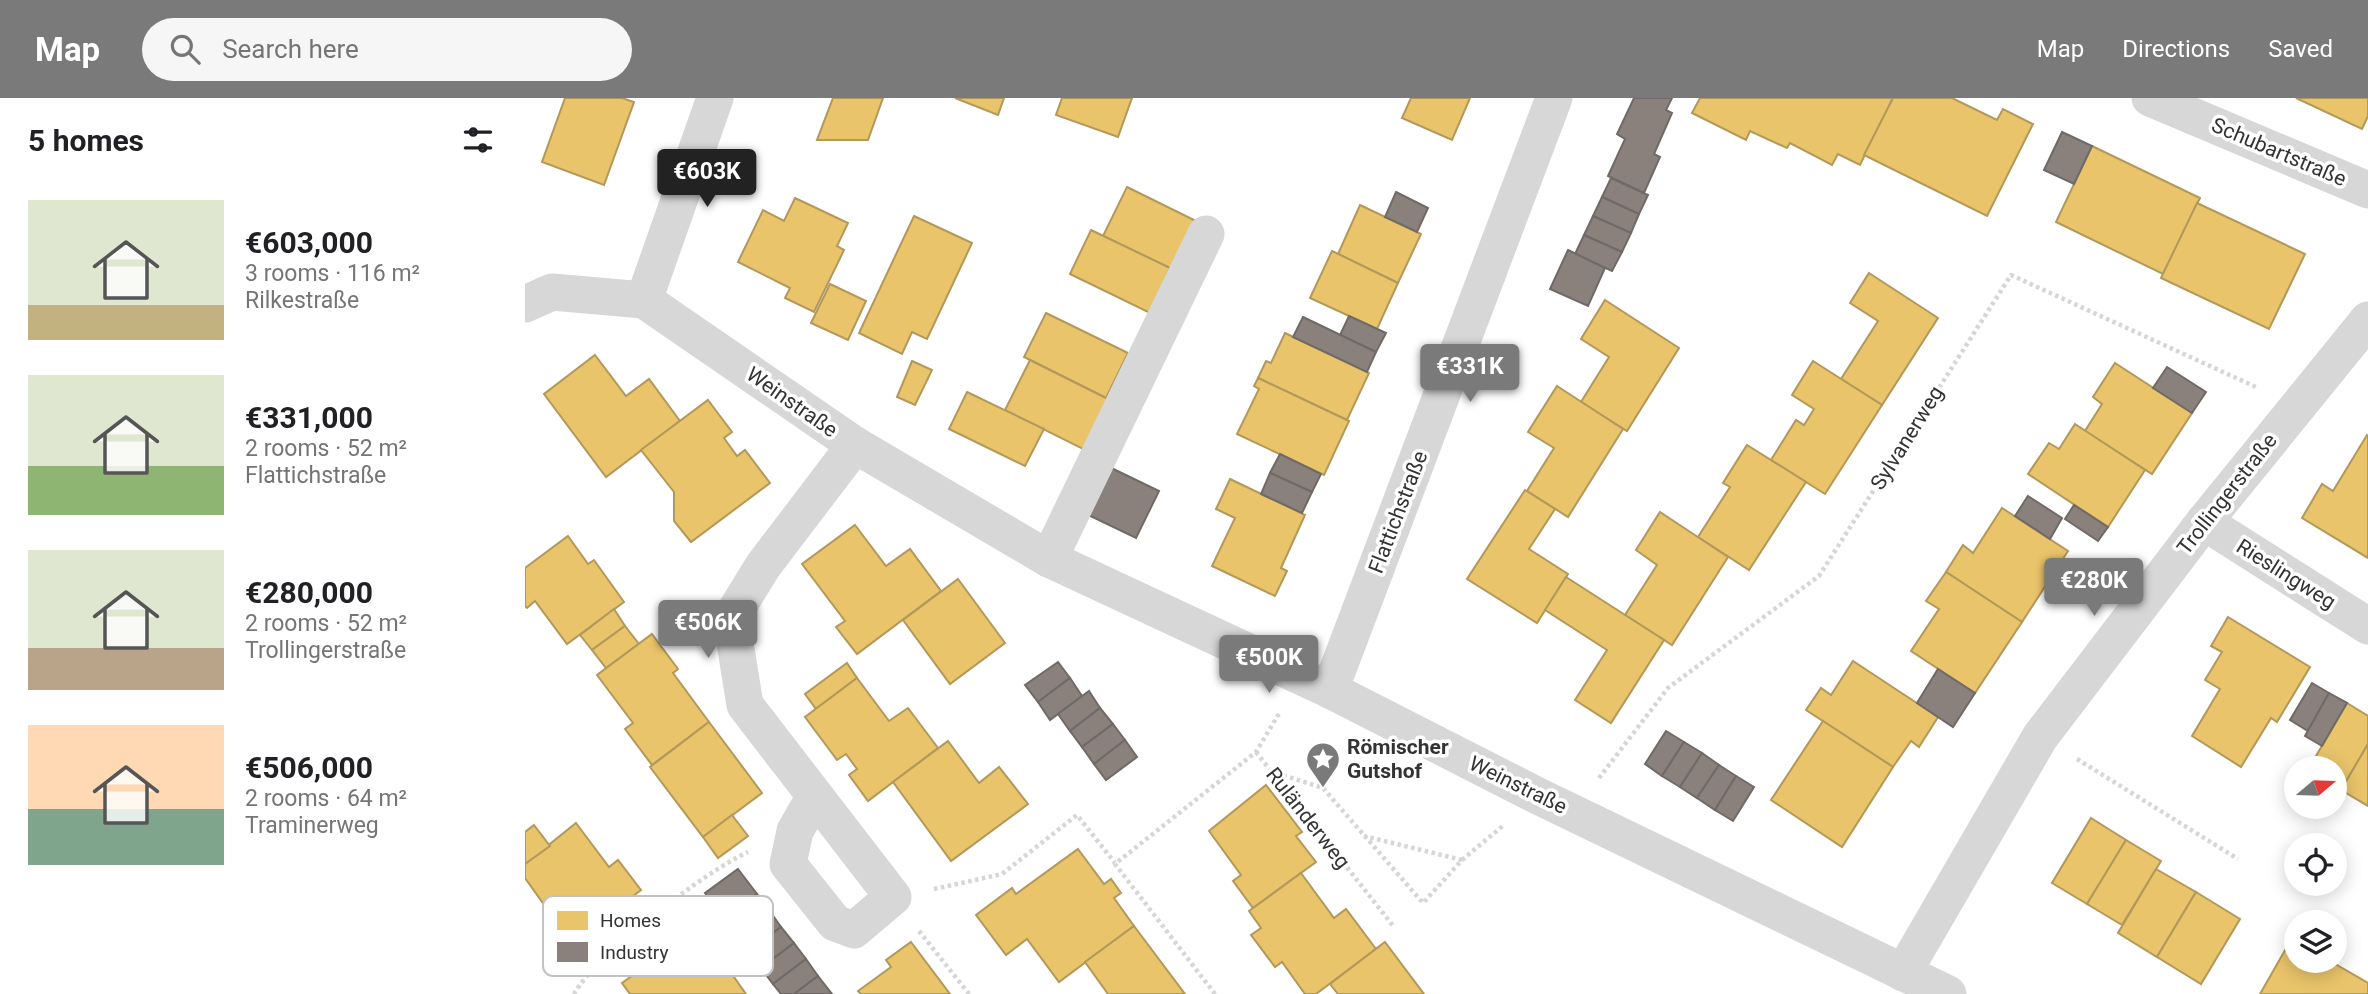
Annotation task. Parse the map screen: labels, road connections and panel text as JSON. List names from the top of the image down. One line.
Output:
{"streets":{"street":["Schubartstraße","Weinstraße","Trollingerstraße","Flattichstraße","Rieslingweg"],"path":["Sylvanerweg","Ruländerweg"]},"crossings":[["Weinstraße","Sylvanerweg"],["Weinstraße","Trollingerstraße"],["Weinstraße","Flattichstraße"],["Sylvanerweg","Trollingerstraße"],["Trollingerstraße","Rieslingweg"]],"places":{"place":["Römischer Gutshof"]},"legend":["Homes","Industry"],"north":"right","page":{"header":"Map","search":"Search here","nav":["Map","Directions","Saved"],"heading":"5 homes","price":["€603K","€331K","€280K","€506K","€500K"],"list":[{"name":"€603,000","note":"3 rooms · 116 m² · Rilkestraße"},{"name":"€331,000","note":"2 rooms · 52 m² · Flattichstraße"},{"name":"€280,000","note":"2 rooms · 52 m² · Trollingerstraße"},{"name":"€506,000","note":"2 rooms · 64 m² · Traminerweg"}]}}
